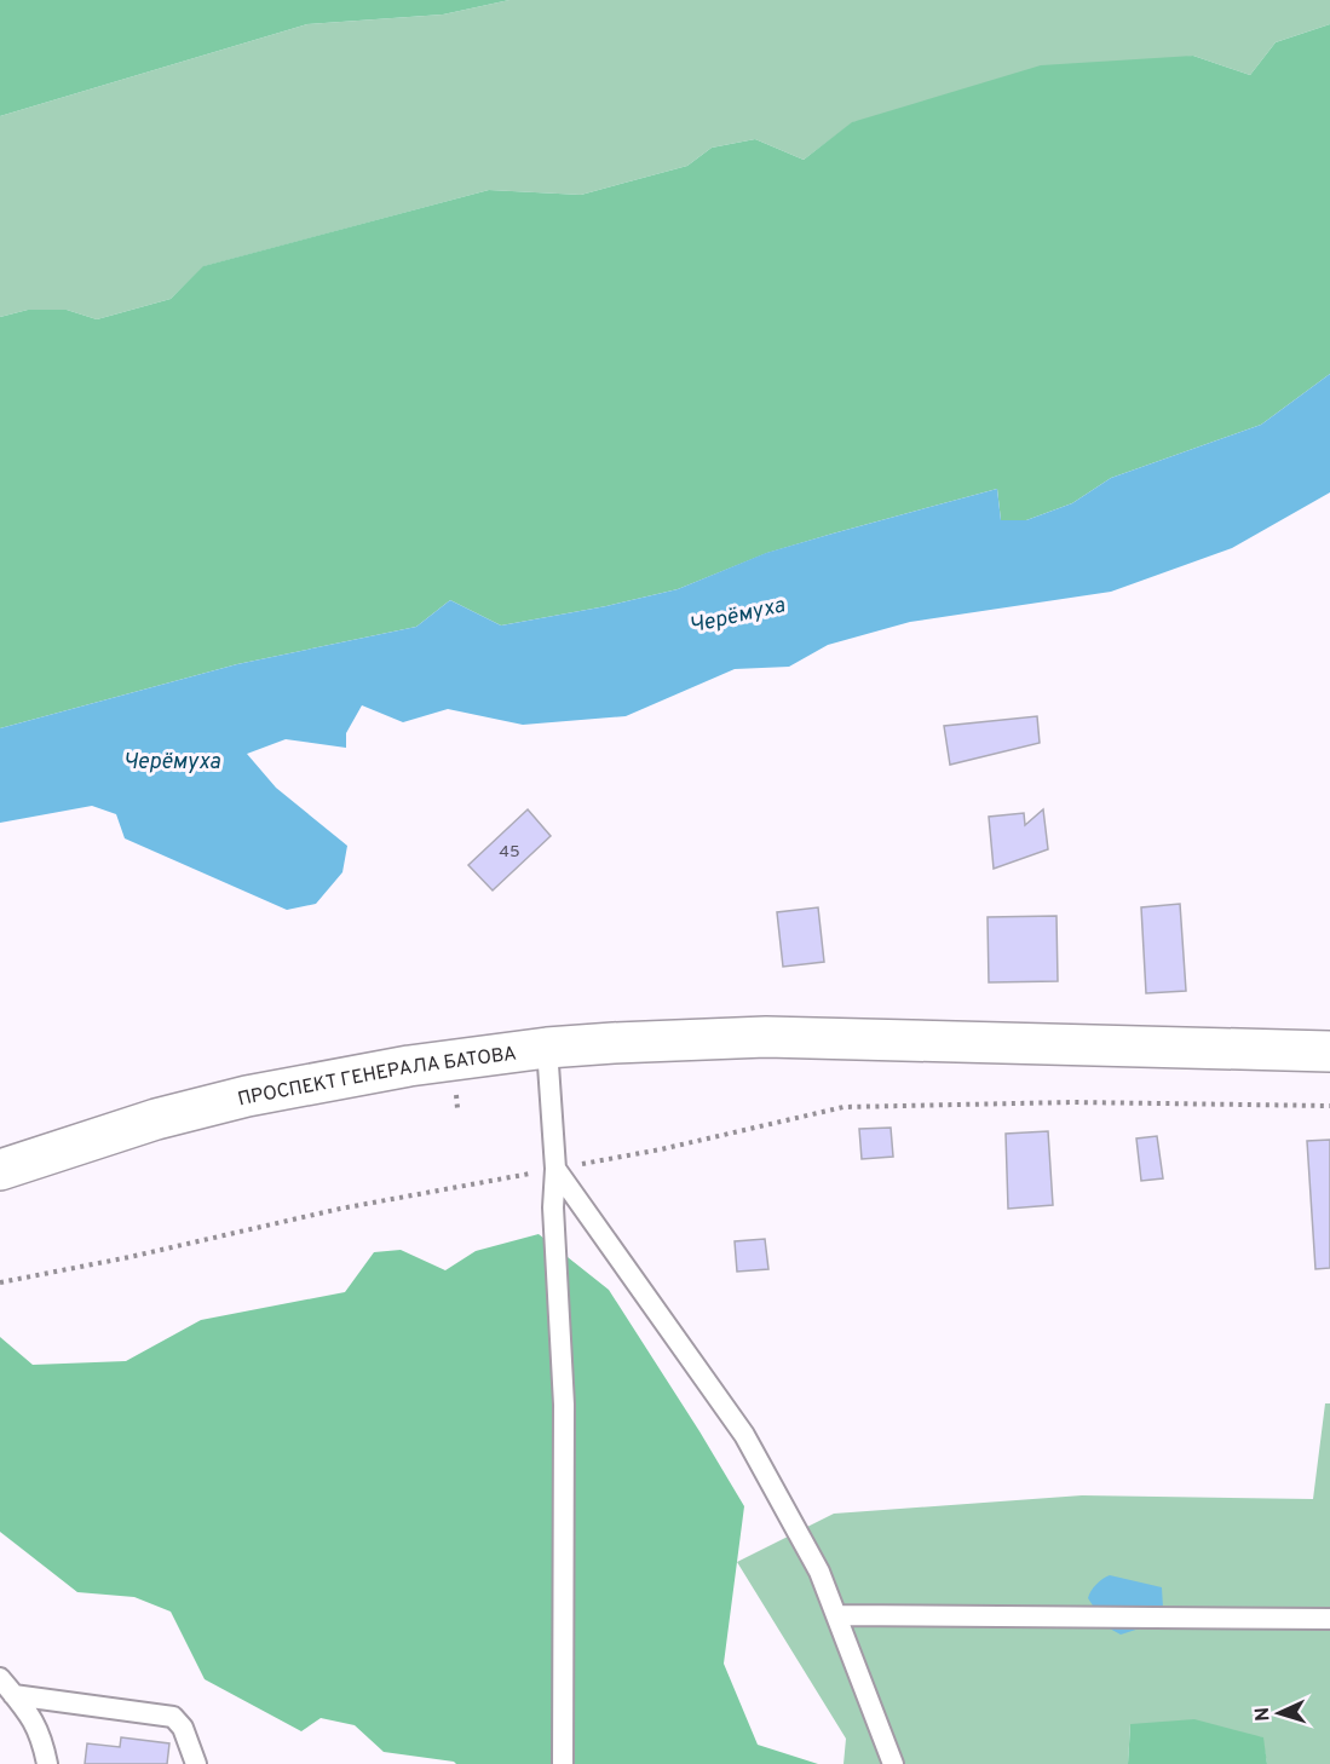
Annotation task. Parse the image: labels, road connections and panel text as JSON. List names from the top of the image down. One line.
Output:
{"streets":{"main road":["ПРОСПЕКТ ГЕНЕРАЛА БАТОВА"]},"water":["Черёмуха"],"house_numbers":["45"],"north":"left"}
